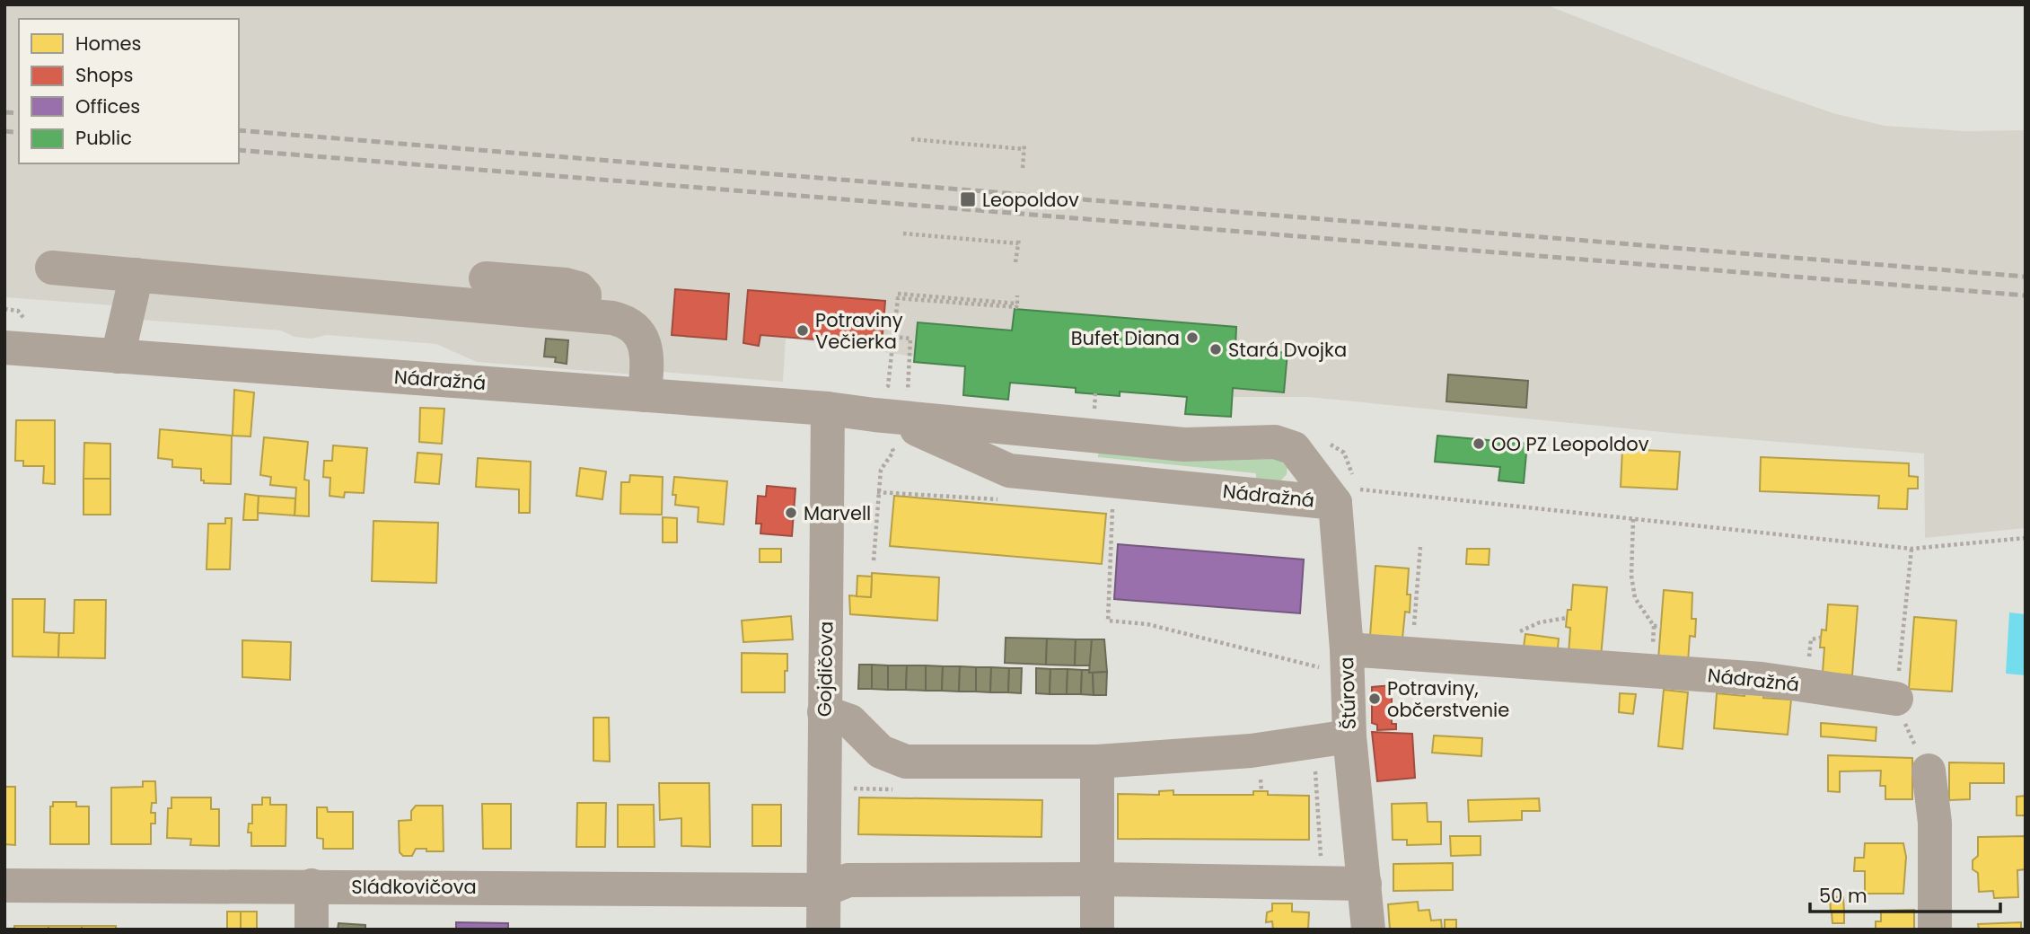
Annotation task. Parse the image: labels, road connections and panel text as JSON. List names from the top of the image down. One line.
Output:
{"streets":{"street":["Nádražná","Gojdičova","Štúrova","Sládkovičova"]},"crossings":[["Nádražná","Gojdičova"],["Nádražná","Štúrova"],["Gojdičova","Sládkovičova"]],"places":{"transit":["Leopoldov"],"other":["Potraviny Večierka","Bufet Diana","Stará Dvojka","OO PZ Leopoldov","Marvell","Potraviny, občerstvenie"]},"legend":["Homes","Shops","Offices","Public"],"scale_bar":"50 m"}
